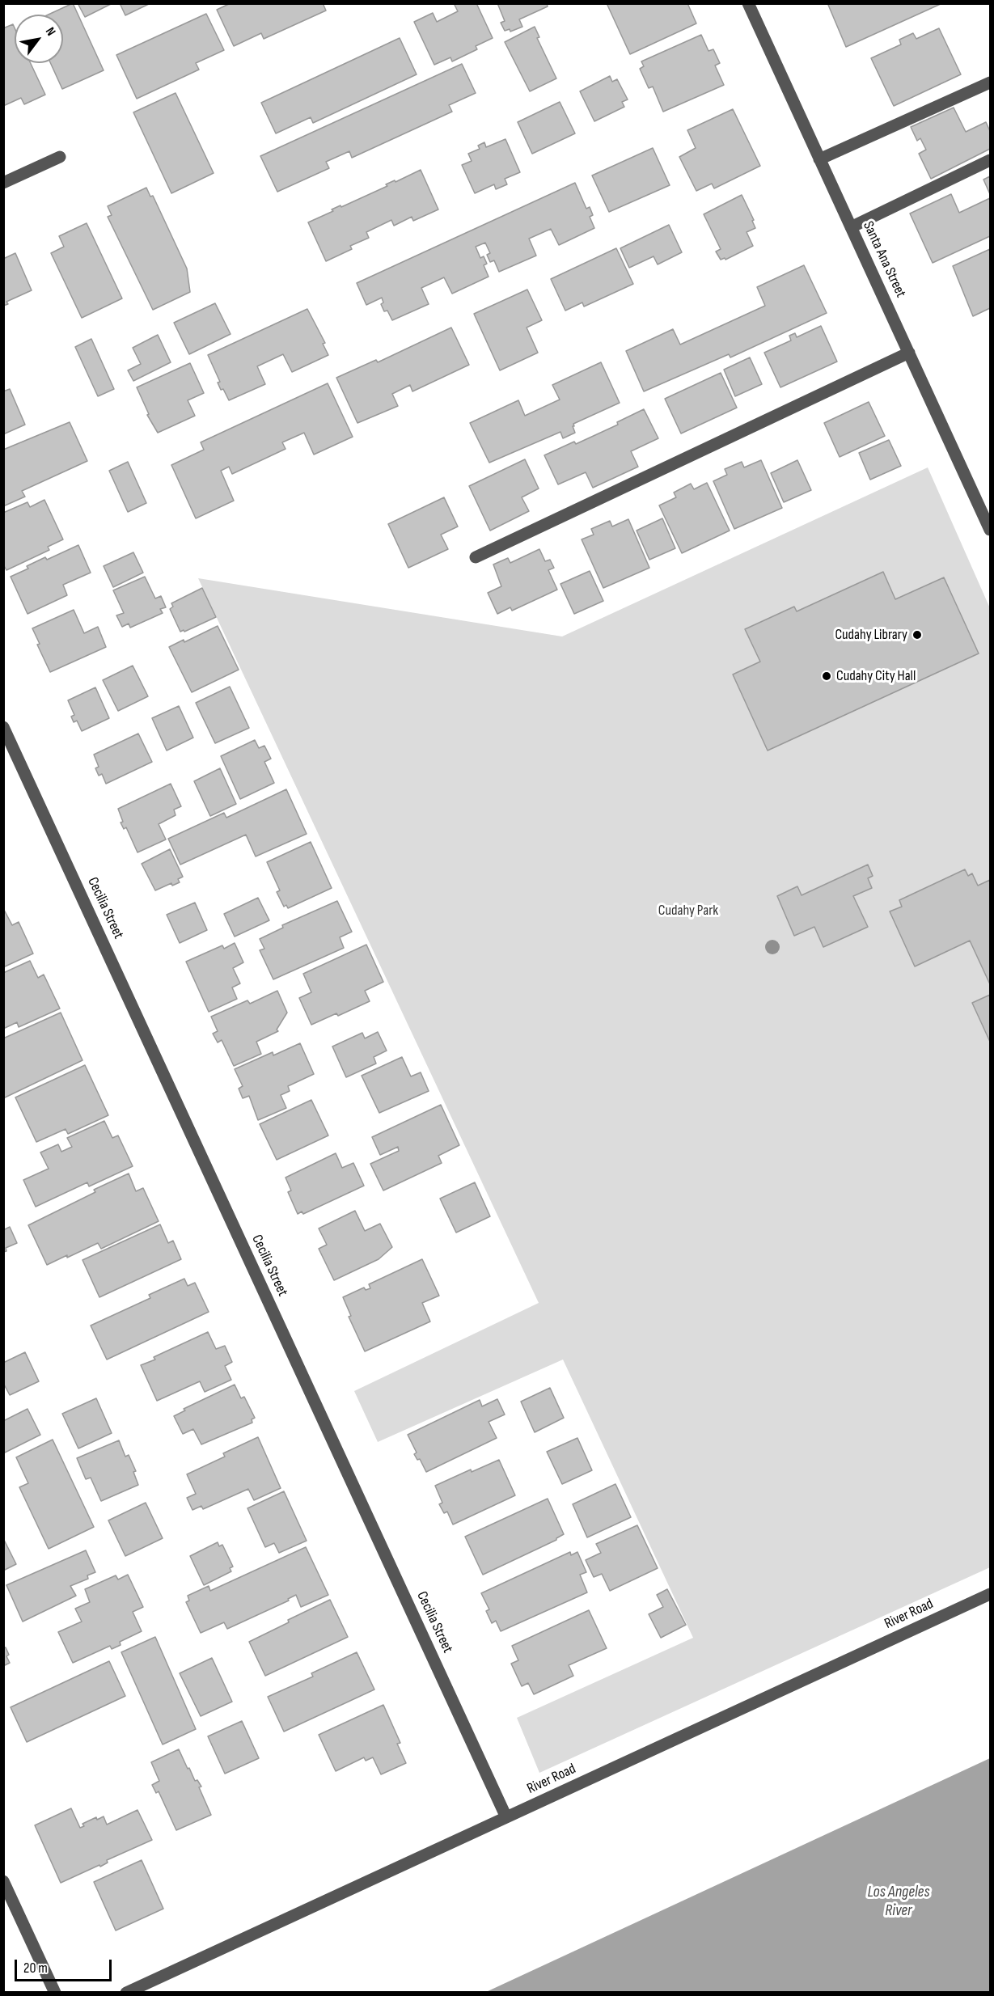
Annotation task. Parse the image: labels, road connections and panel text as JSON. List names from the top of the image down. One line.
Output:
{"streets":{"street":["Santa Ana Street","Cecilia Street","River Road"]},"crossings":[["Cecilia Street","River Road"]],"water":["Los Angeles River"],"parks":["Cudahy Park"],"places":["Cudahy Library","Cudahy City Hall"],"scale_bar":"20 m","north":"top right"}
